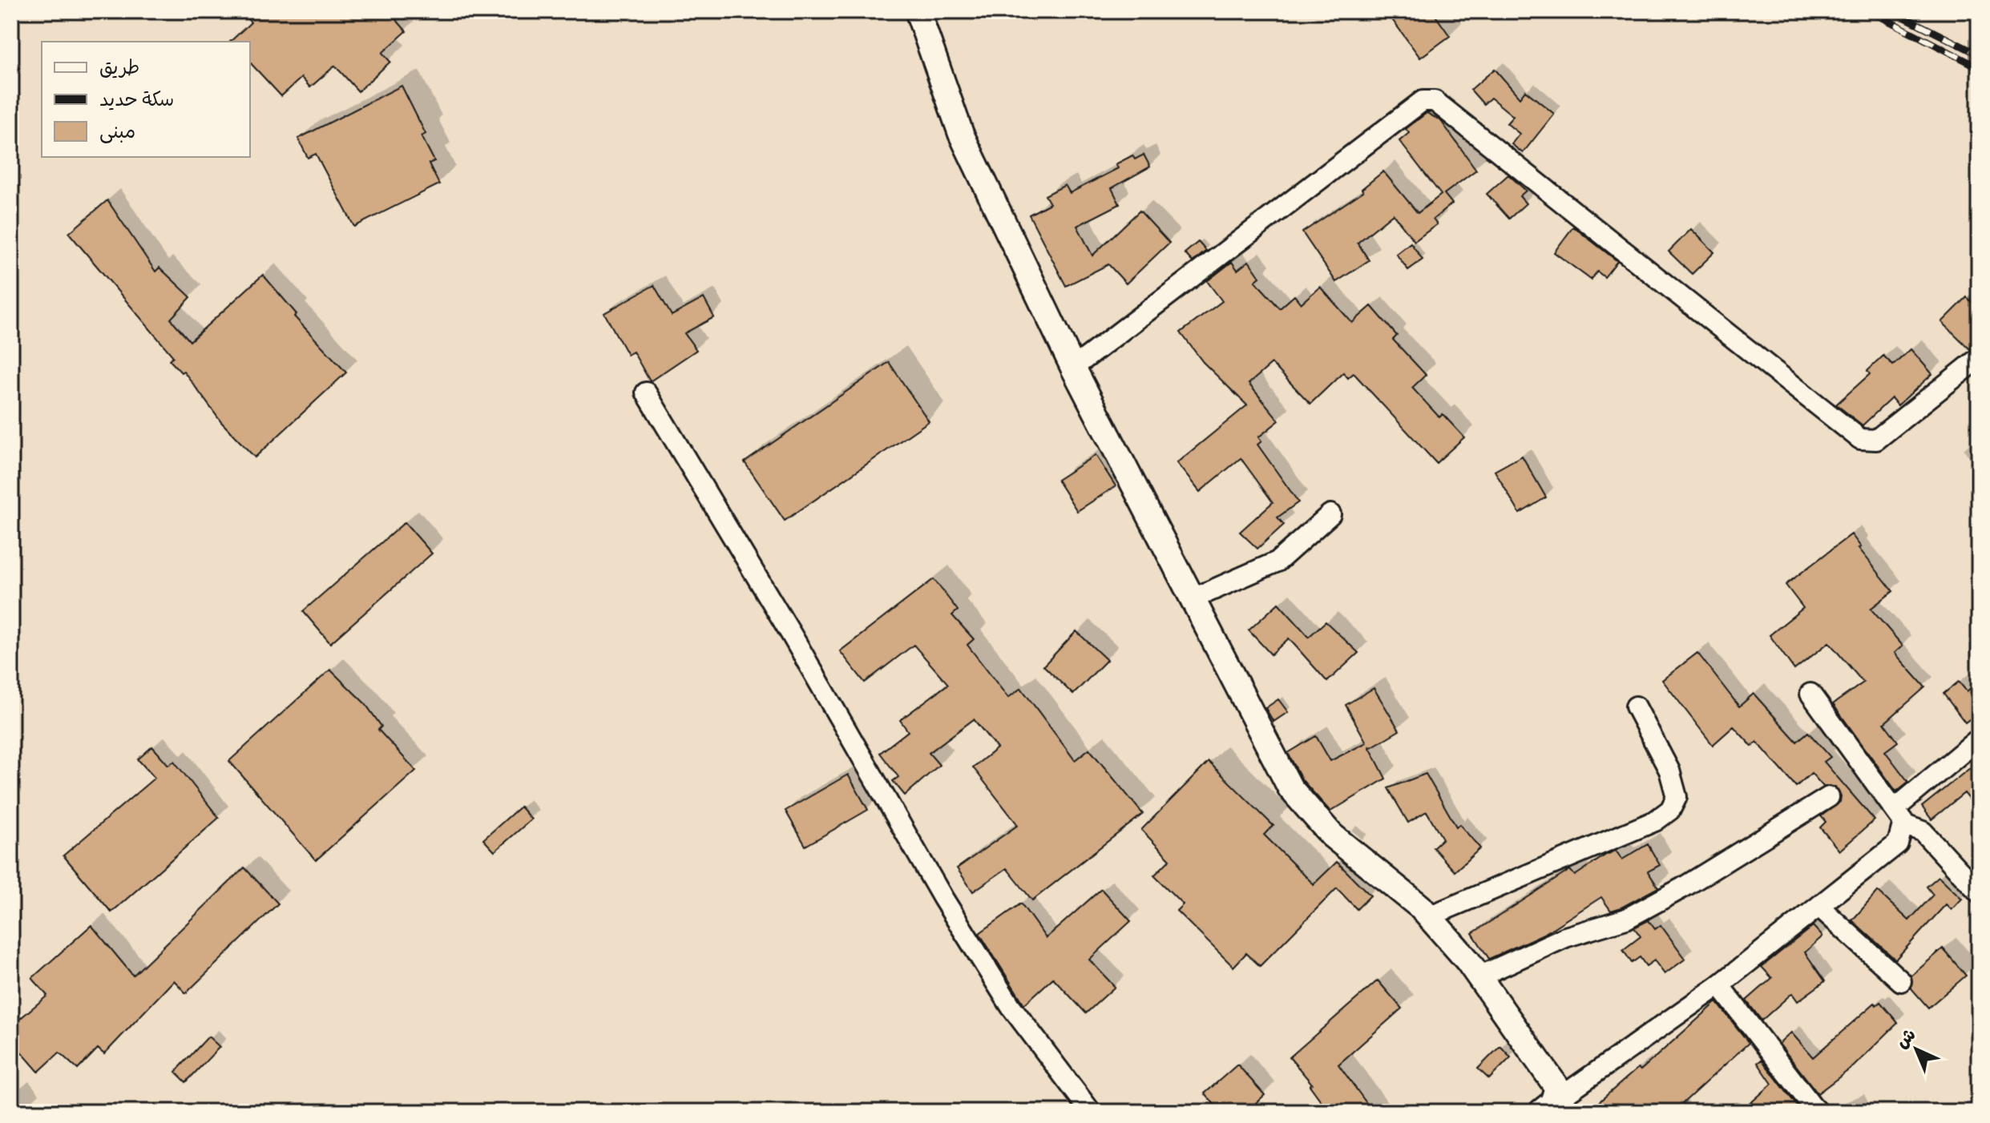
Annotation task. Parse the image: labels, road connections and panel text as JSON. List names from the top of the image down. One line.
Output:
{"legend":["طريق","سكة حديد","مبنى"],"north":"top left"}
